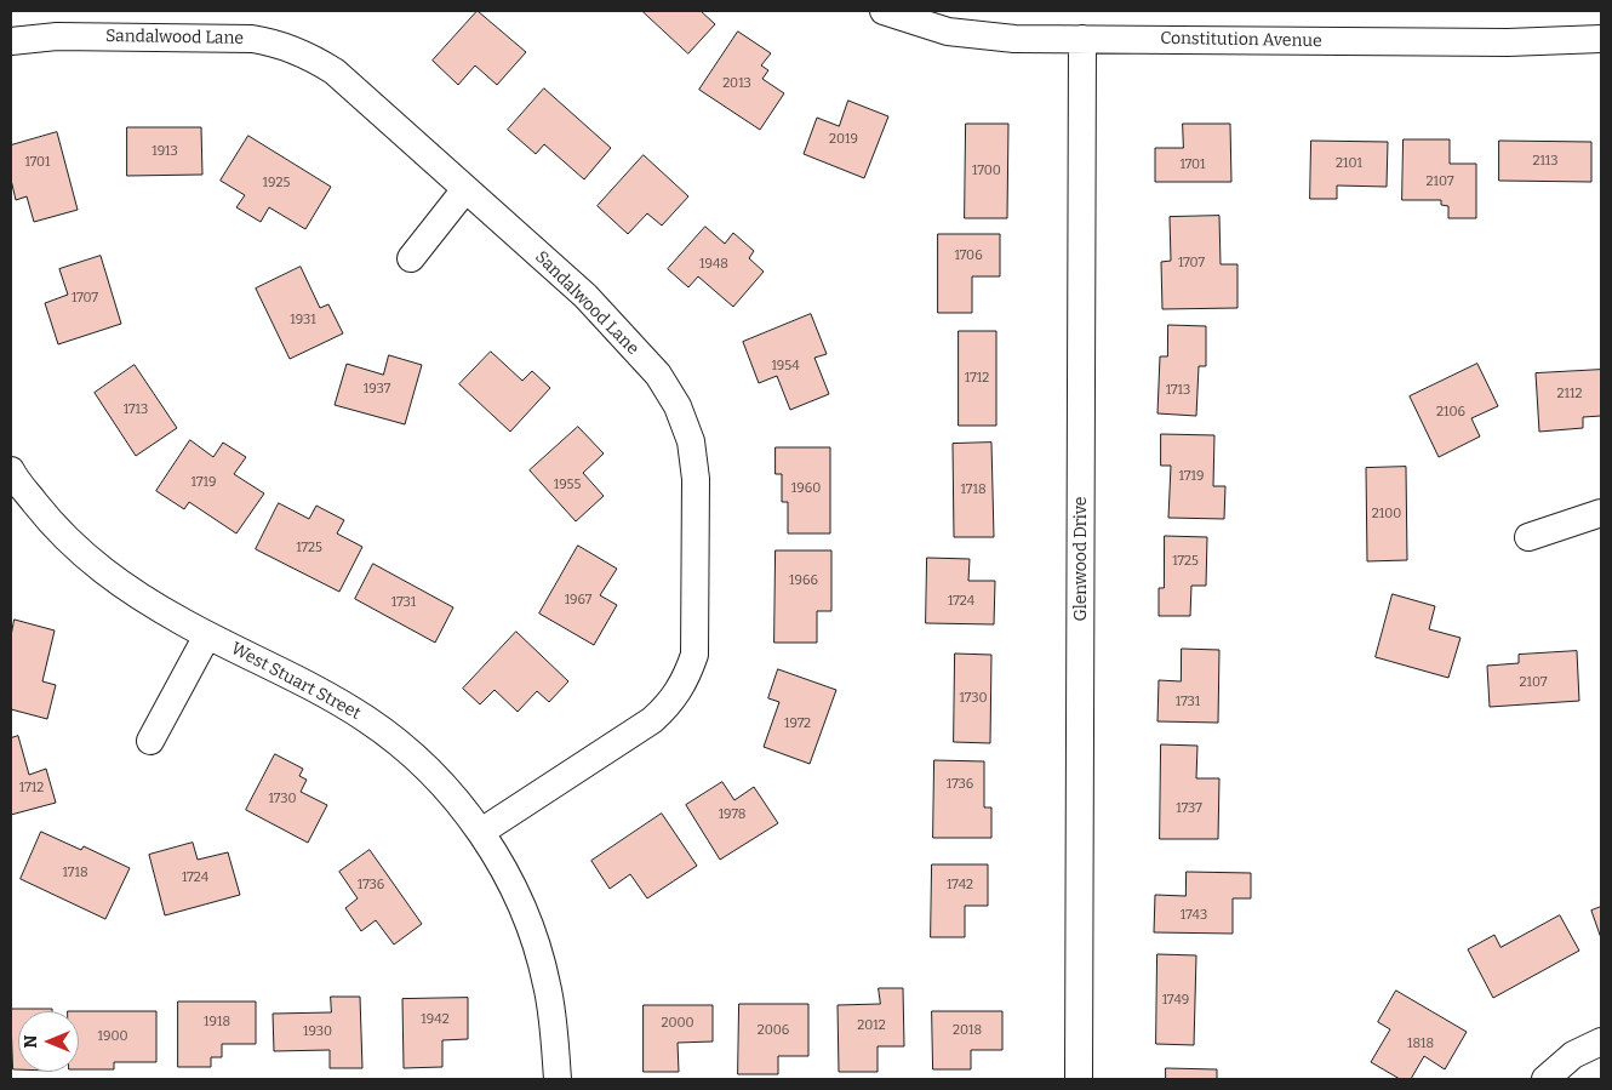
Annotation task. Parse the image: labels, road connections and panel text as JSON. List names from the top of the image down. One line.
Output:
{"streets":{"street":["Sandalwood Lane","Constitution Avenue","Glenwood Drive","West Stuart Street"]},"crossings":[["Sandalwood Lane","West Stuart Street"],["Constitution Avenue","Glenwood Drive"]],"house_numbers":["2013","2019","1913","2113","1701","2101","1701","1700","2107","1925","1706","1707","1948","1707","1931","1954","1712","1937","1713","2112","1713","2106","1719","1719","1955","1960","1718","2100","1725","1725","1966","1967","1724","1731","2107","1730","1731","1972","1736","1712","1730","1737","1978","1718","1724","1736","1742","1743","1749","1942","1918","2000","2012","2006","2018","1930","1900","1818"],"north":"left"}
